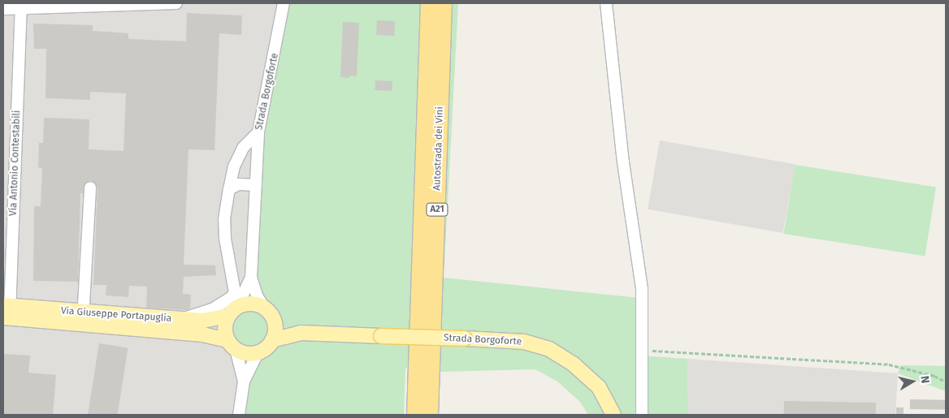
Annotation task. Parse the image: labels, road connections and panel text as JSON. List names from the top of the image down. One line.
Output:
{"streets":{"highway":["Autostrada dei Vini","A21"],"main road":["Strada Borgoforte","Via Giuseppe Portapuglia"],"street":["Via Antonio Contestabili"]},"crossings":[["Strada Borgoforte","Via Giuseppe Portapuglia"],["Via Antonio Contestabili","Via Giuseppe Portapuglia"]],"north":"right"}
